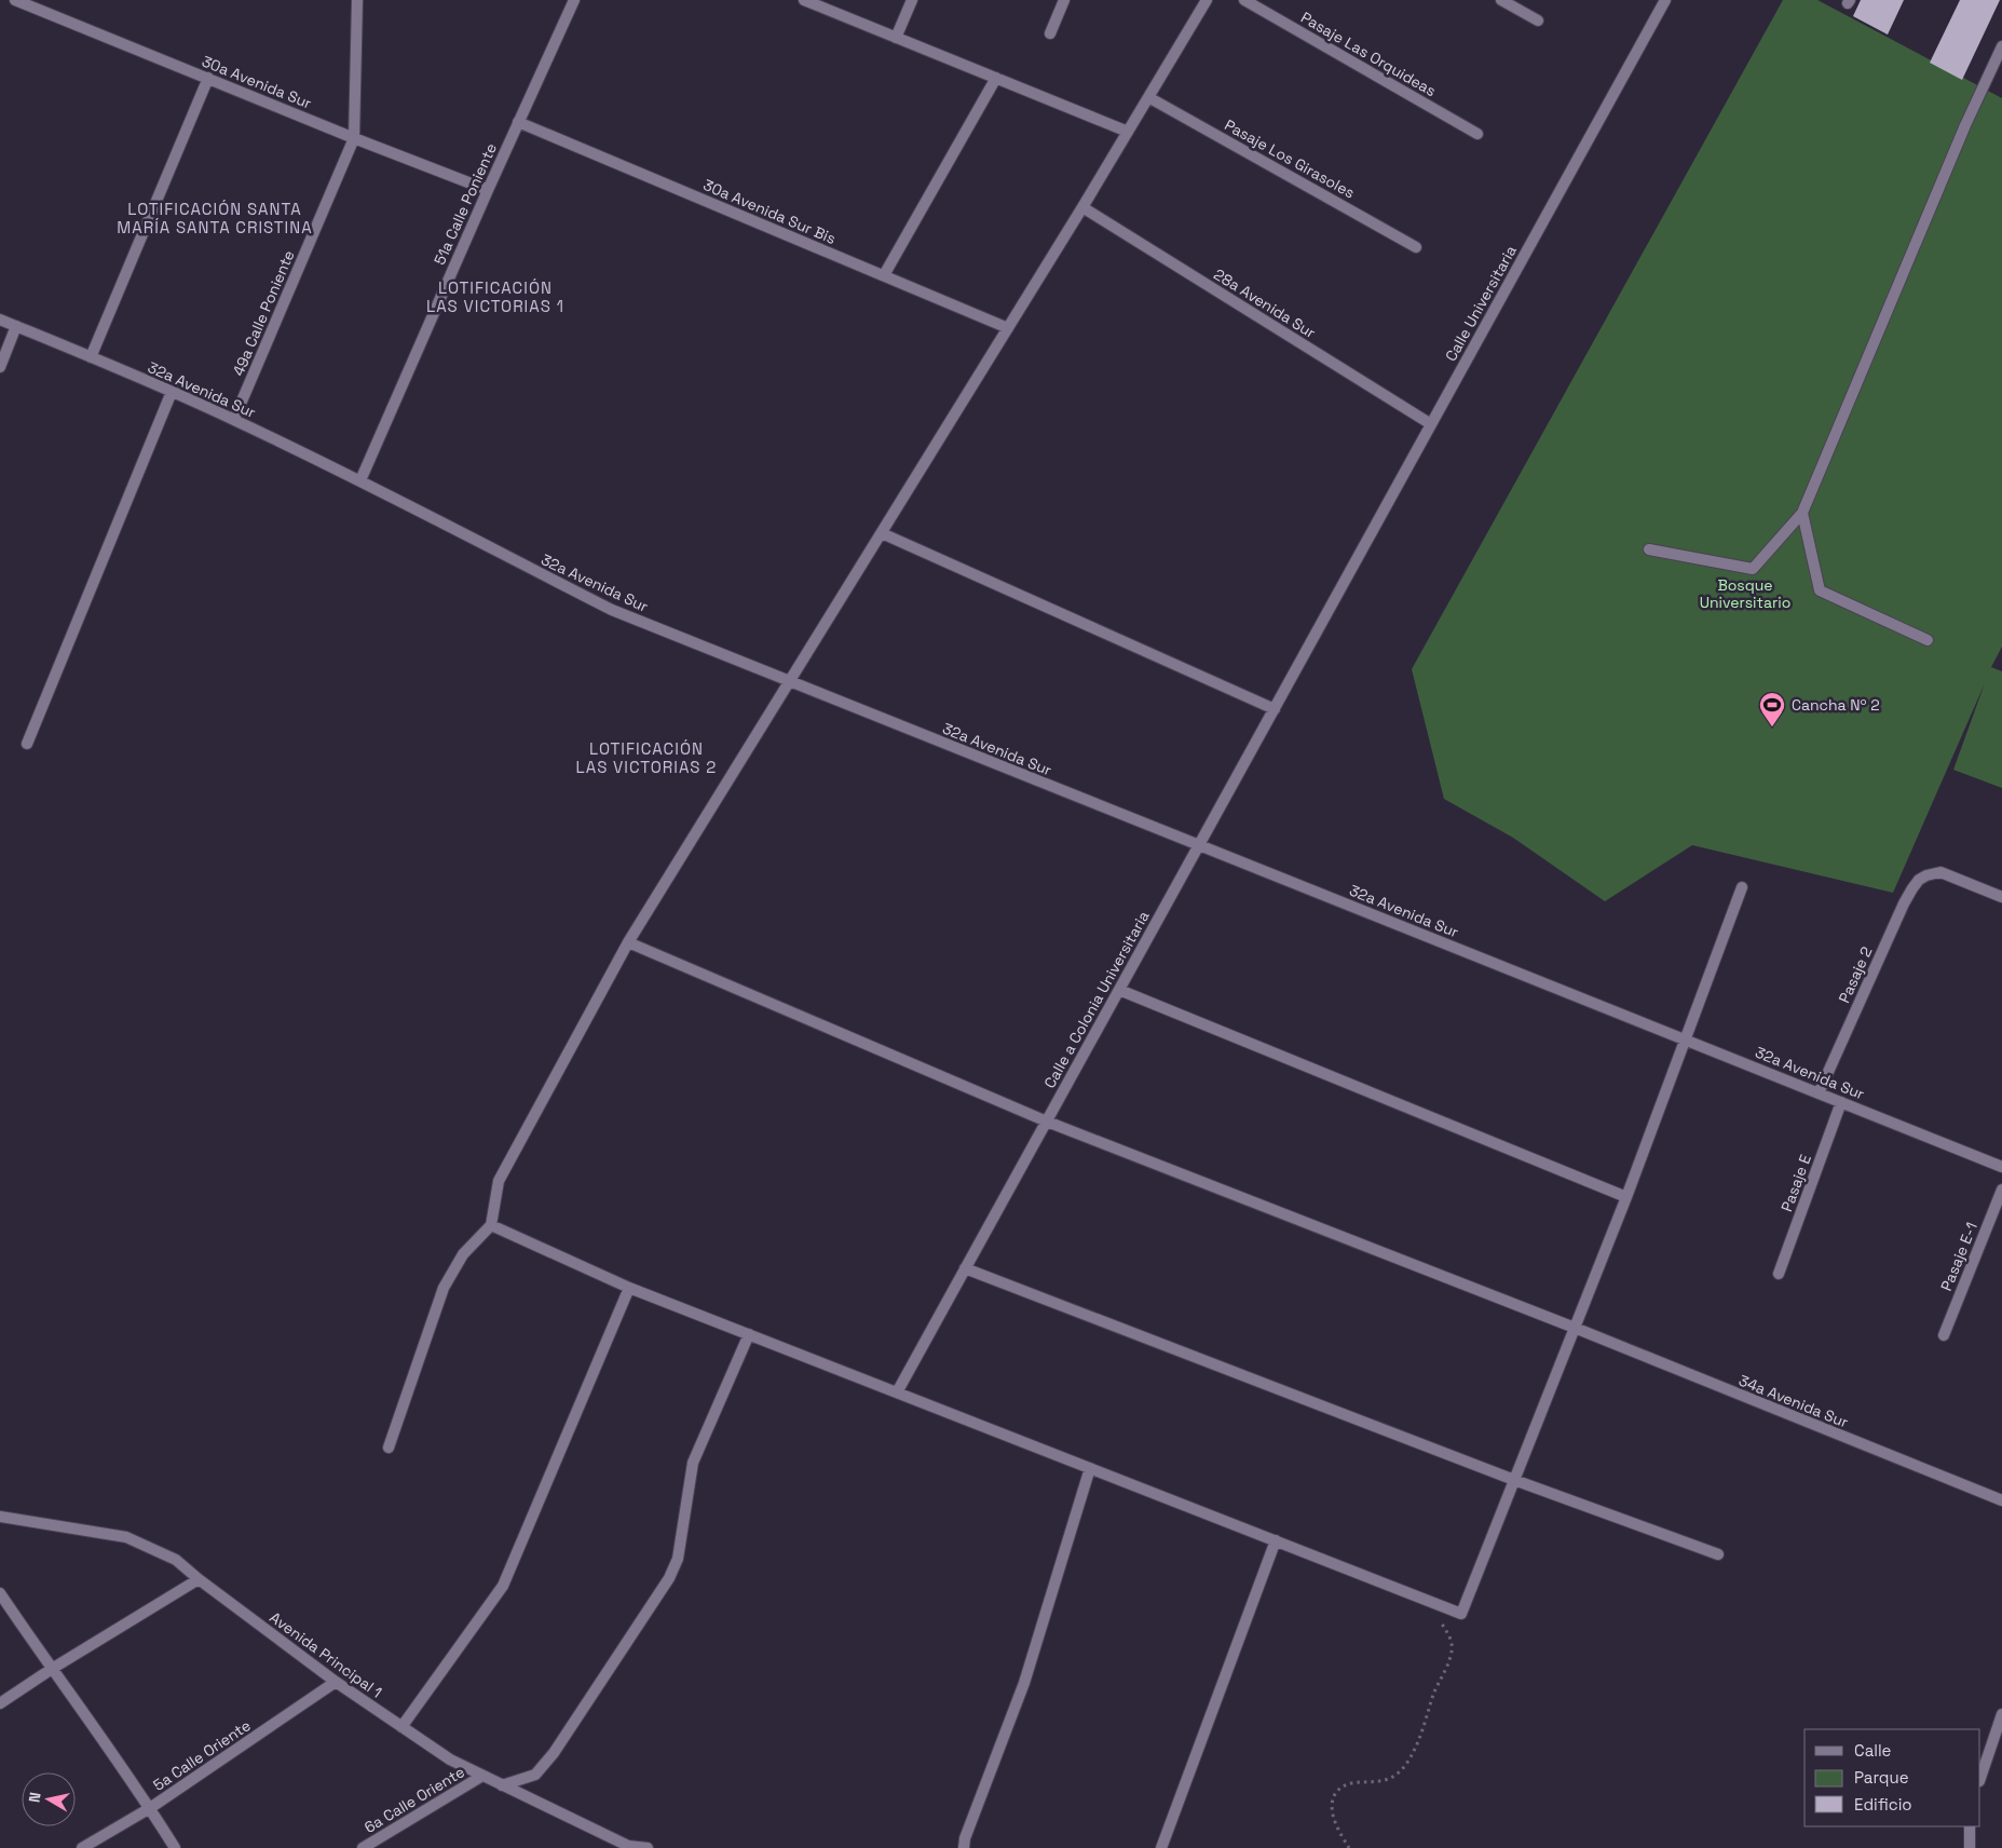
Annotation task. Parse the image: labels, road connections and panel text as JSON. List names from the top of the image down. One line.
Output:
{"streets":{"street":["Pasaje Las Orquideas","30a Avenida Sur","Pasaje Los Girasoles","51a Calle Poniente","30a Avenida Sur Bis","28a Avenida Sur","Calle Universitaria","49a Calle Poniente","32a Avenida Sur","Pasaje 2","Calle a Colonia Universitaria","Pasaje E","Pasaje E-1","34a Avenida Sur","Avenida Principal 1","5a Calle Oriente","6a Calle Oriente"]},"crossings":[["30a Avenida Sur","51a Calle Poniente"],["30a Avenida Sur","49a Calle Poniente"],["51a Calle Poniente","30a Avenida Sur Bis"],["51a Calle Poniente","32a Avenida Sur"],["28a Avenida Sur","Calle Universitaria"],["Calle Universitaria","Calle a Colonia Universitaria"],["49a Calle Poniente","32a Avenida Sur"],["32a Avenida Sur","Pasaje 2"],["32a Avenida Sur","Calle a Colonia Universitaria"],["32a Avenida Sur","Pasaje E"],["Calle a Colonia Universitaria","34a Avenida Sur"],["Avenida Principal 1","5a Calle Oriente"],["Avenida Principal 1","6a Calle Oriente"]],"districts":["LOTIFICACIÓN SANTA MARÍA SANTA CRISTINA","LOTIFICACIÓN LAS VICTORIAS 1","LOTIFICACIÓN LAS VICTORIAS 2"],"parks":["Bosque Universitario"],"places":{"sports":["Cancha Nº 2"]},"legend":["Calle","Parque","Edificio"],"north":"left"}
